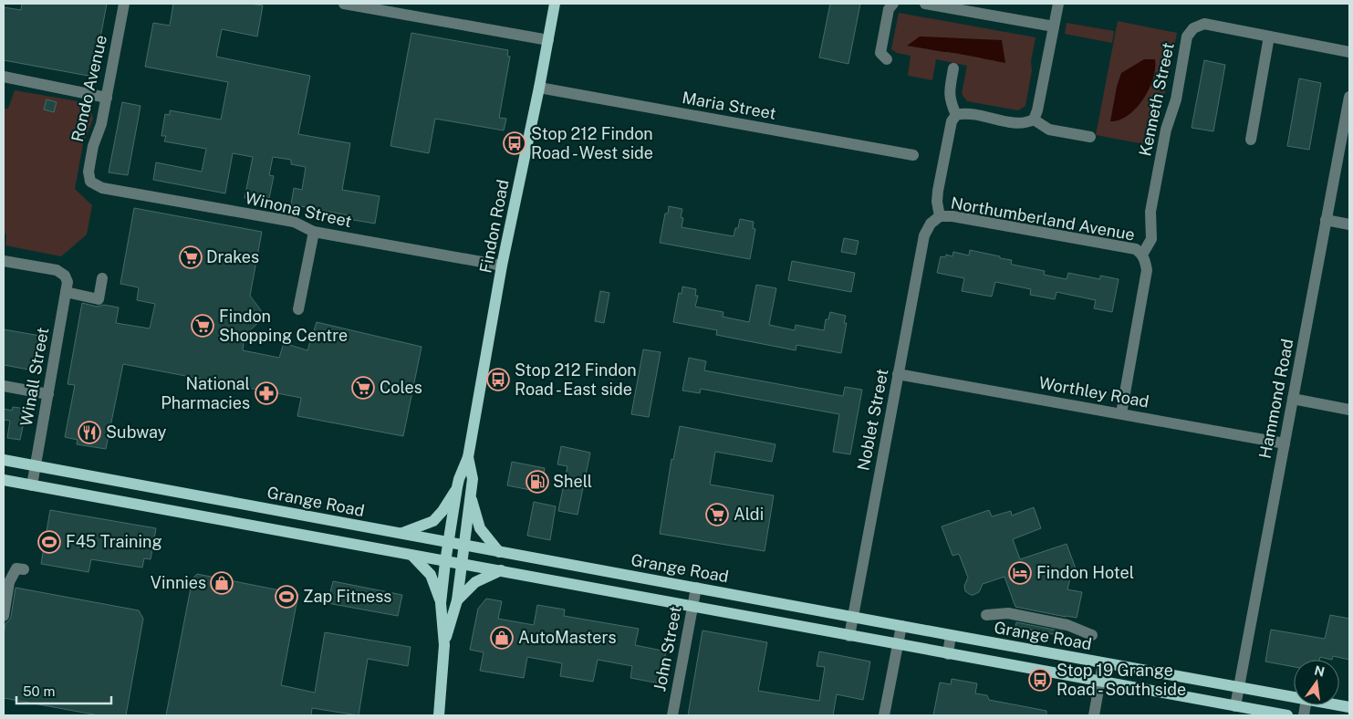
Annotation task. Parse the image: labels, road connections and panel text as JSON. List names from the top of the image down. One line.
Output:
{"streets":{"main road":["Findon Road","Grange Road"],"street":["Rondo Avenue","Kenneth Street","Maria Street","Winona Street","Northumberland Avenue","Winall Street","Worthley Road","Hammond Road","Noblet Street","John Street"]},"crossings":[["Rondo Avenue","Winona Street"],["Kenneth Street","Northumberland Avenue"],["Maria Street","Findon Road"],["Winona Street","Findon Road"],["Northumberland Avenue","Worthley Road"],["Northumberland Avenue","Noblet Street"],["Findon Road","Grange Road"],["Winall Street","Grange Road"],["Worthley Road","Hammond Road"],["Worthley Road","Noblet Street"],["Hammond Road","Grange Road"],["Noblet Street","Grange Road"],["Grange Road","John Street"]],"places":{"bus stop":["Stop 212 Findon Road - West side","Stop 212 Findon Road - East side","Stop 19 Grange Road - South side"],"supermarket":["Drakes","Findon Shopping Centre","Coles","Aldi"],"pharmacy":["National Pharmacies"],"restaurant":["Subway"],"fuel station":["Shell"],"sports":["F45 Training","Zap Fitness"],"hotel":["Findon Hotel"],"shop":["Vinnies","AutoMasters"]},"scale_bar":"50 m","north":"top"}
